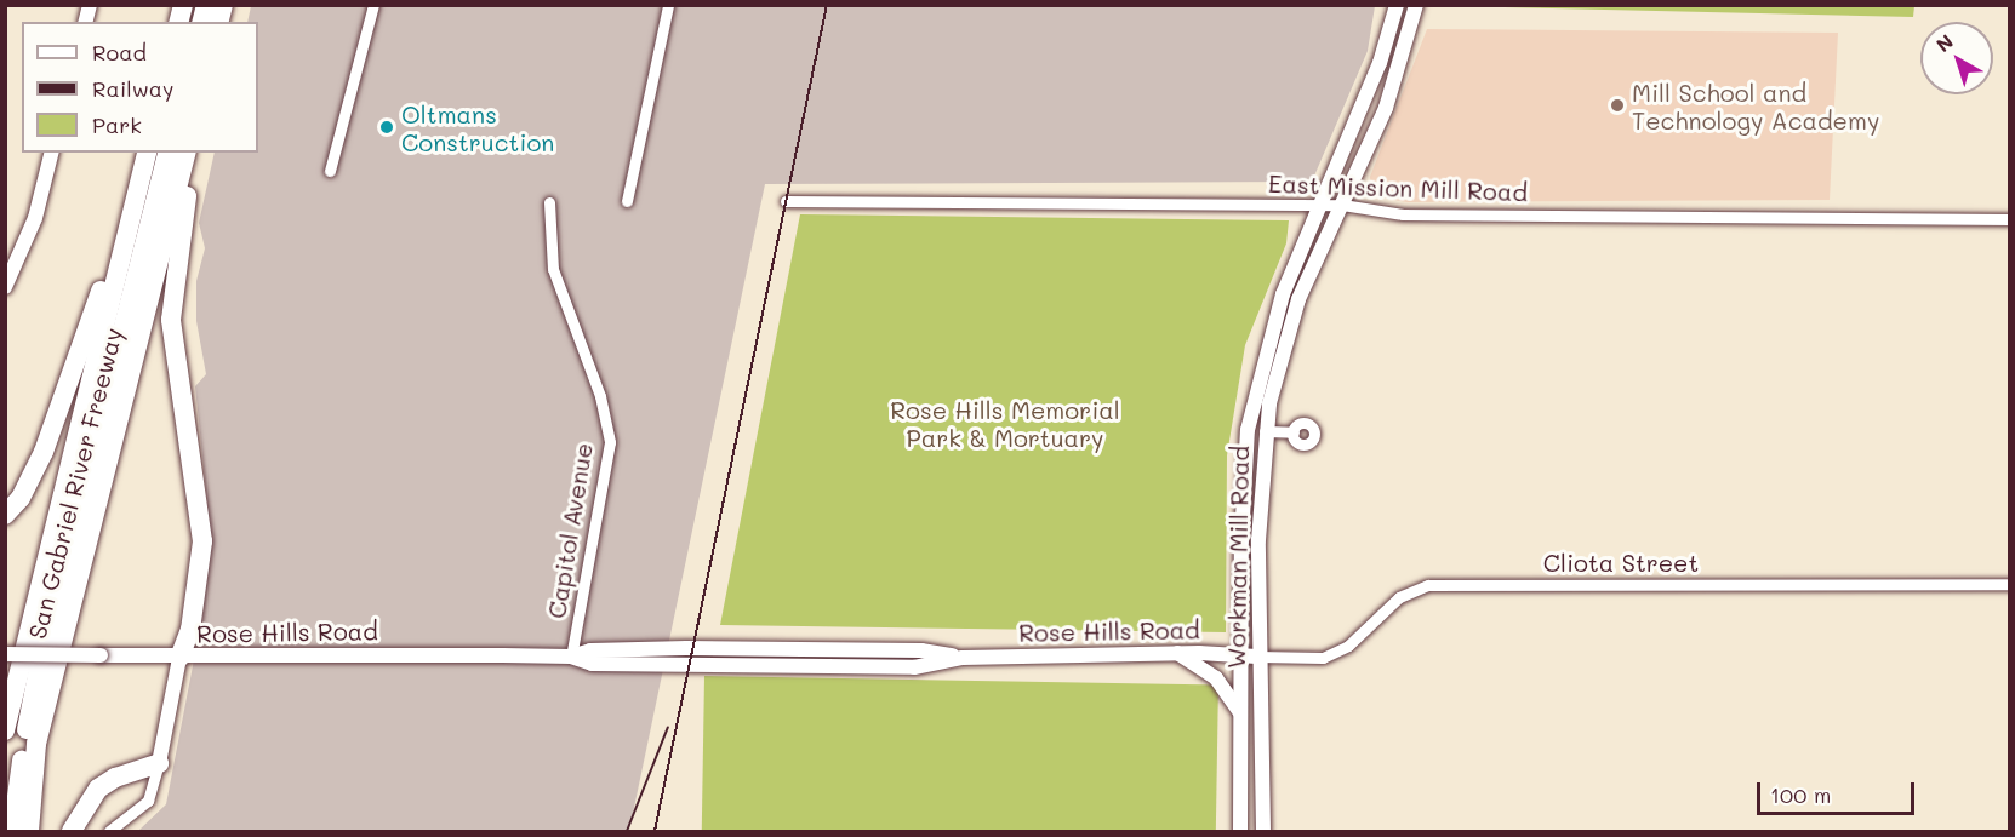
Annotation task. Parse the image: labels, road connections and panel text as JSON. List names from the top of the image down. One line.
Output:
{"streets":{"highway":["San Gabriel River Freeway"],"main road":["Workman Mill Road","Rose Hills Road"],"street":["East Mission Mill Road","Capitol Avenue","Cliota Street"]},"crossings":[["East Mission Mill Road","Workman Mill Road"],["Capitol Avenue","Rose Hills Road"],["Workman Mill Road","Cliota Street"],["Workman Mill Road","Rose Hills Road"],["Cliota Street","Rose Hills Road"]],"parks":["Rose Hills Memorial Park & Mortuary"],"places":["Mill School and Technology Academy","Oltmans Construction"],"legend":["Road","Railway","Park"],"scale_bar":"100 m","north":"top left"}
